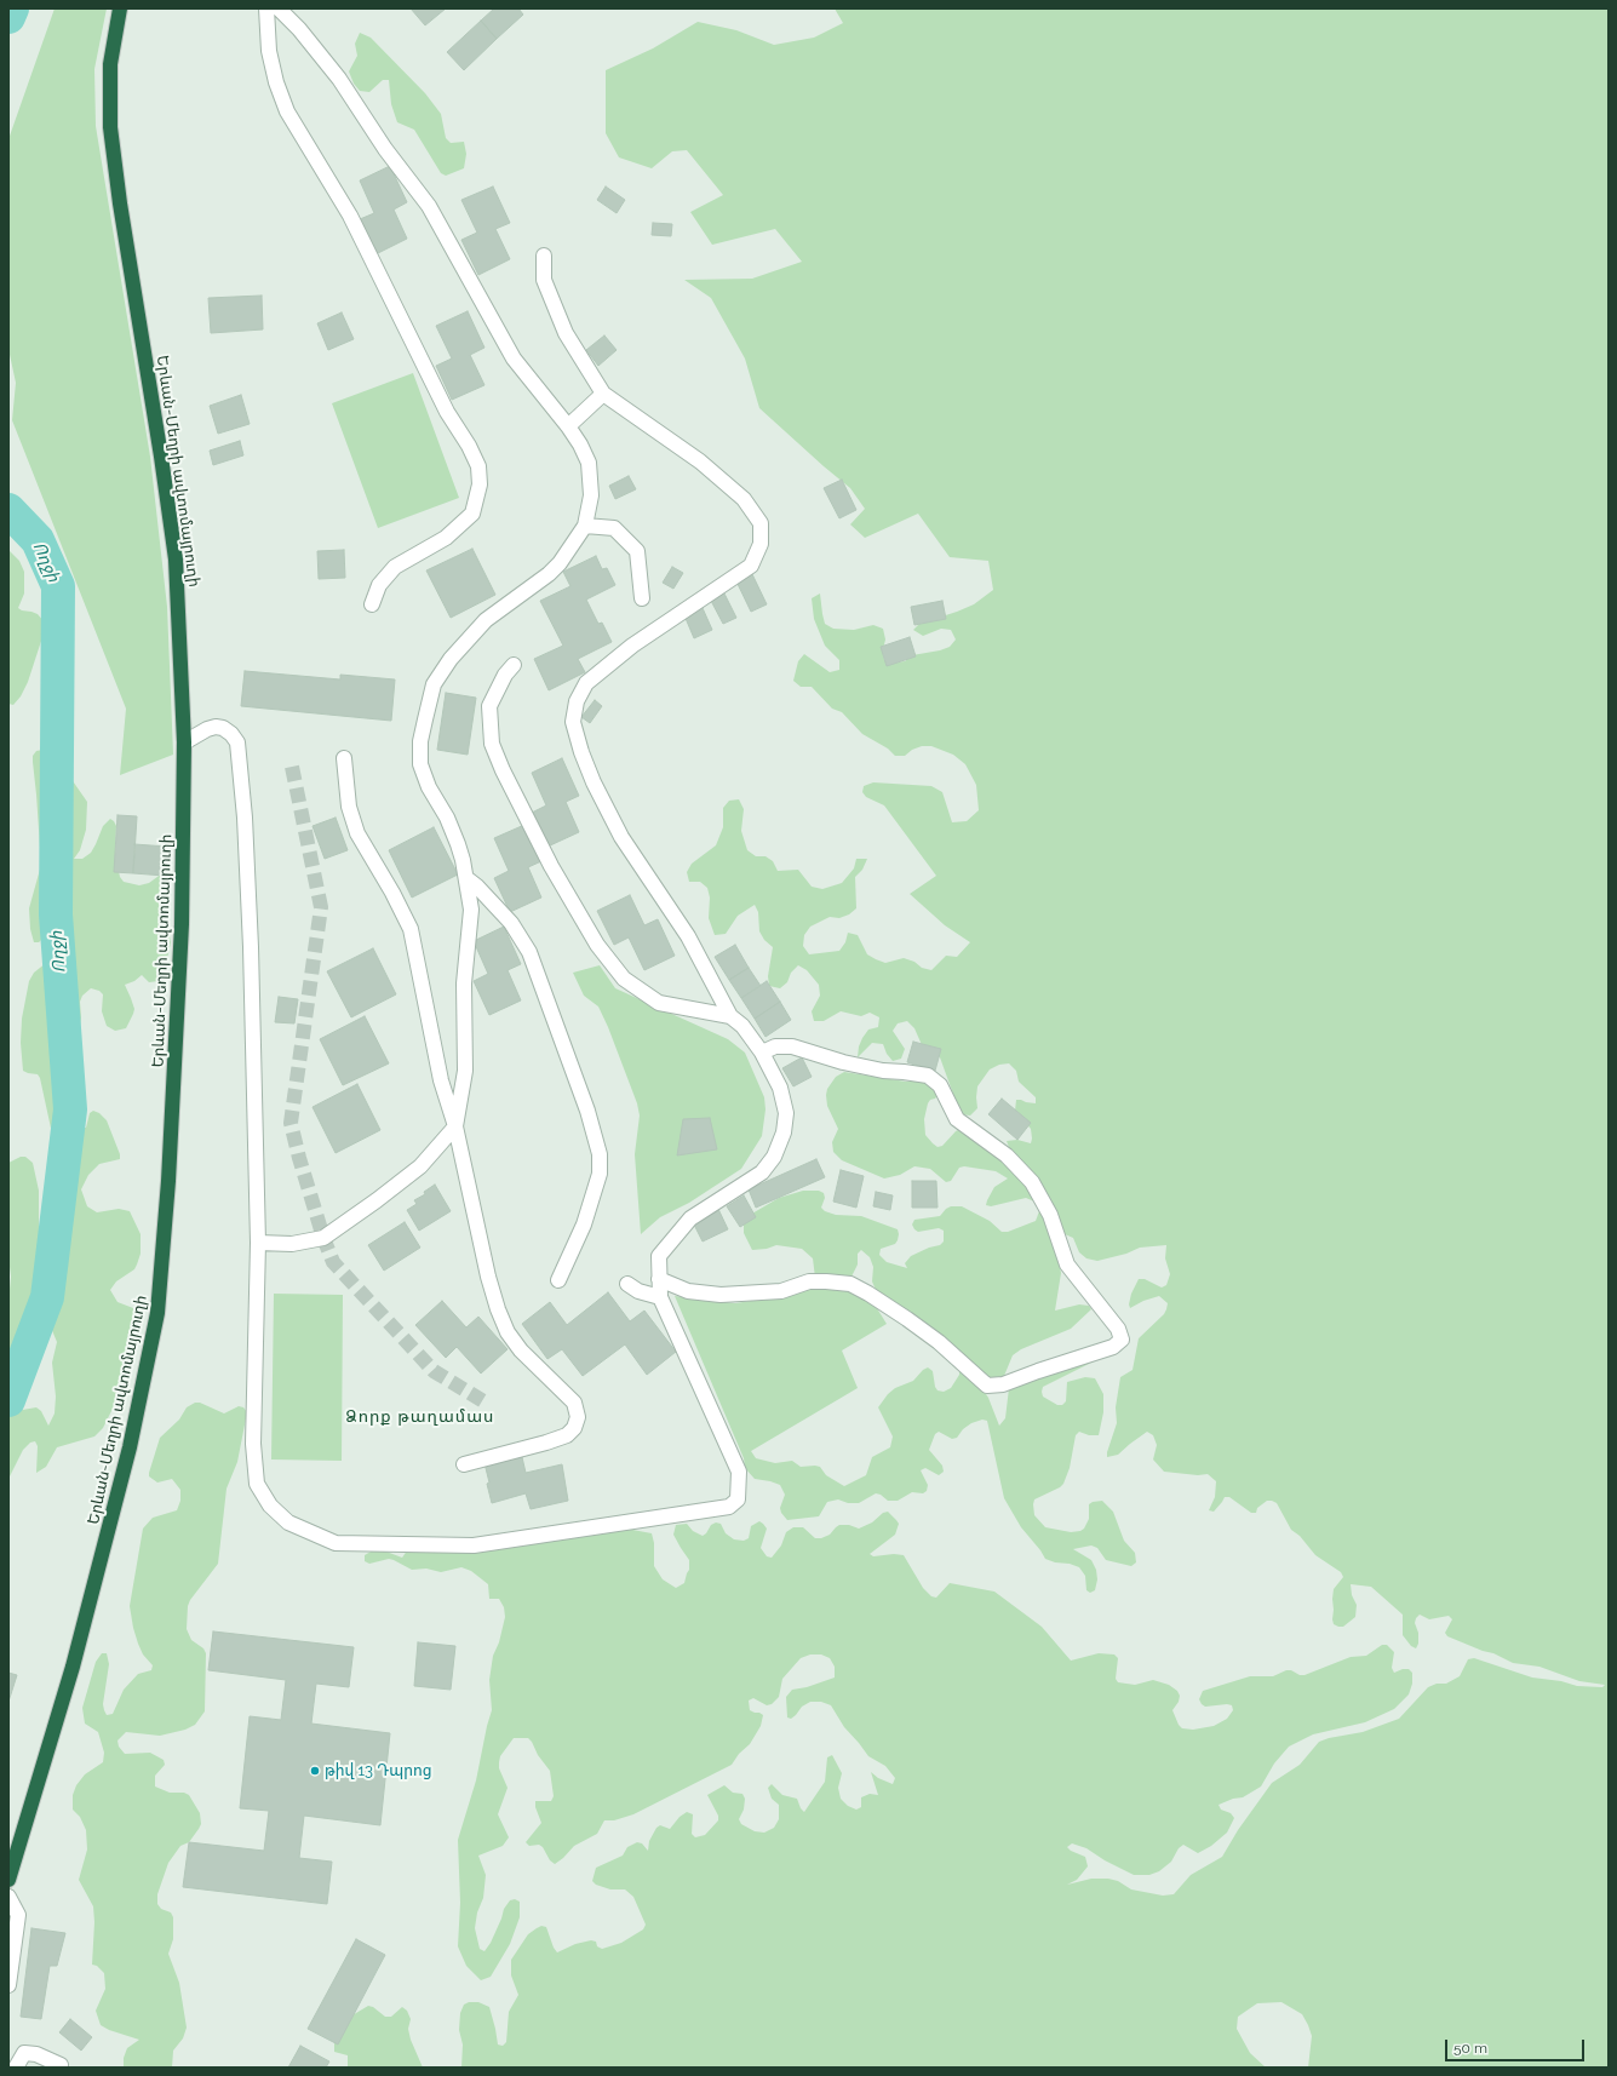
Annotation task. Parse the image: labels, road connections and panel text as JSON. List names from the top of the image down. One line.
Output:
{"streets":{"highway":["Երևան-Մեղրի ավտոմայրուղի"]},"districts":["Ձորք թաղամաս"],"water":["Ողջի"],"places":["թիվ 13 Դպրոց"],"scale_bar":"50 m"}
